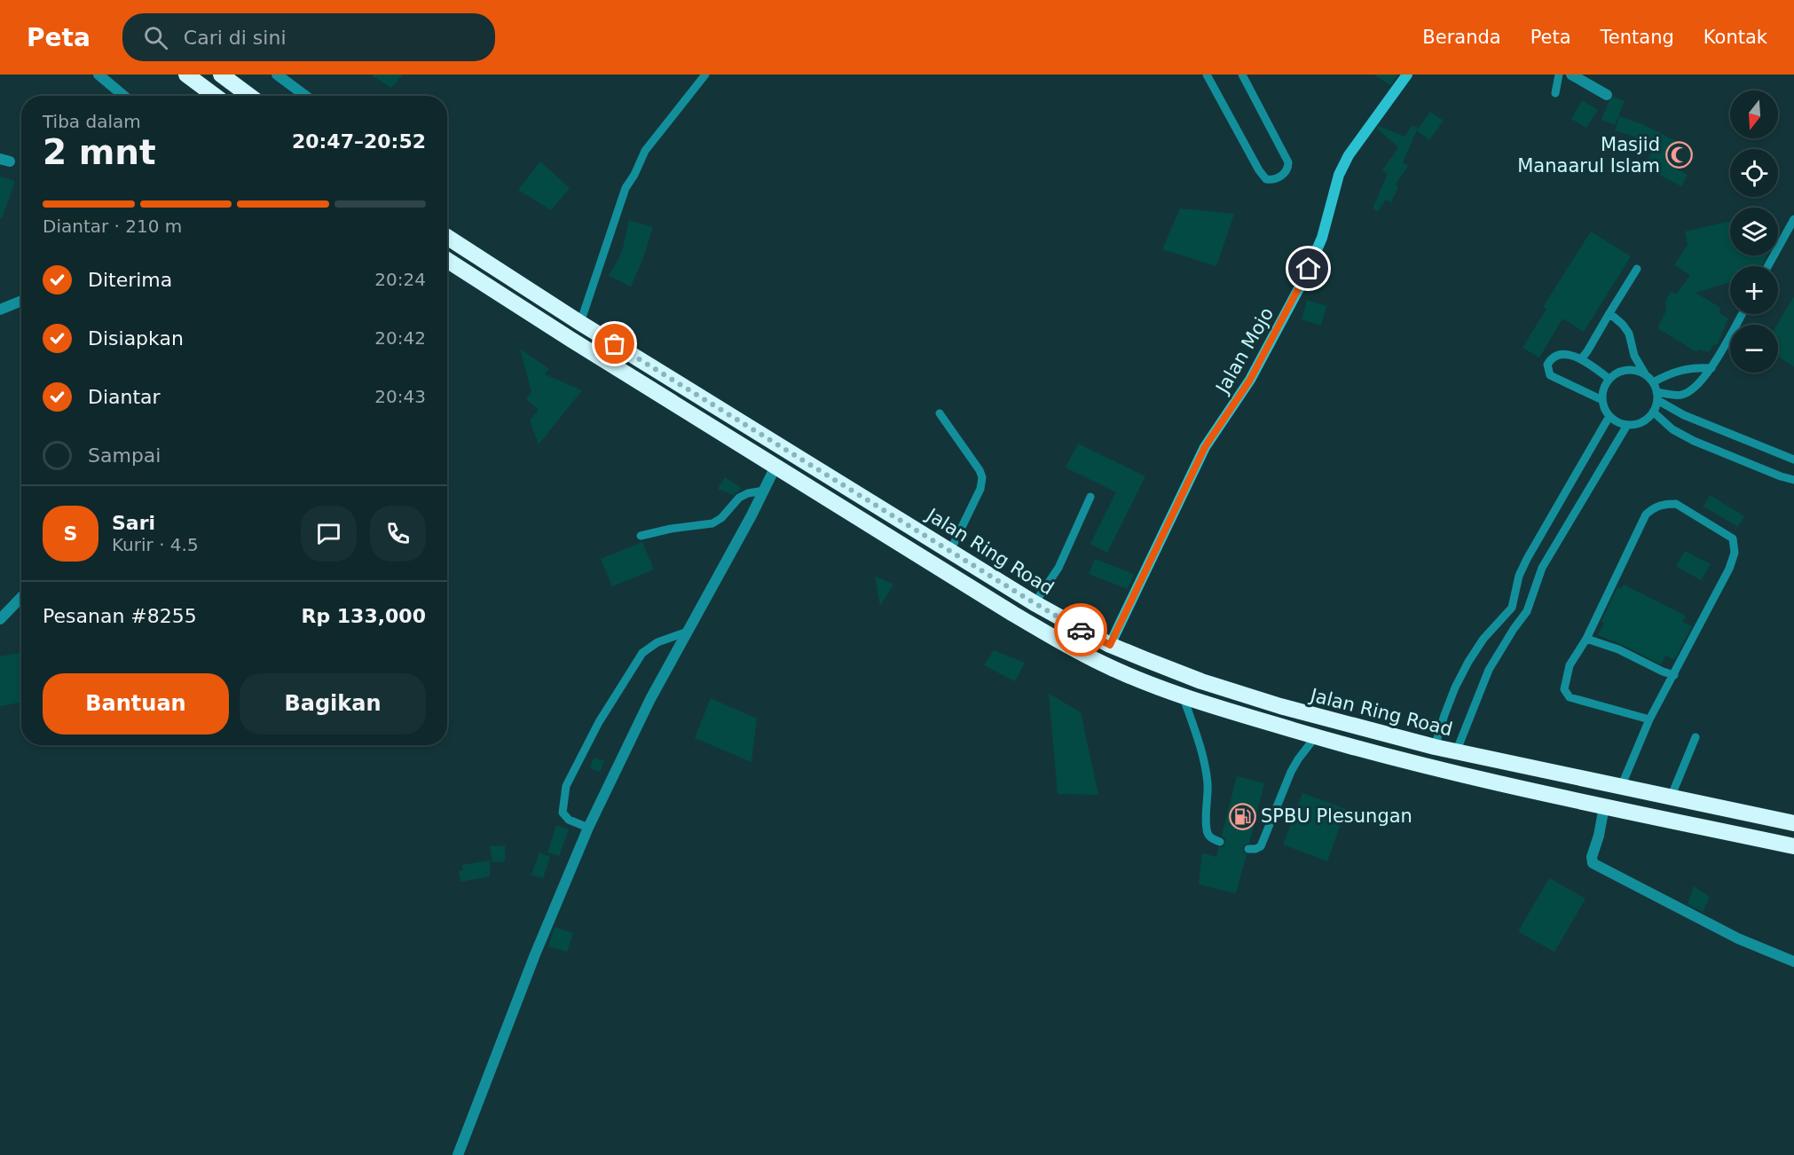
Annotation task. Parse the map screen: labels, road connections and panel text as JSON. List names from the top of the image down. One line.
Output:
{"streets":{"highway":["Jalan Ring Road"],"street":["Jalan Mojo"]},"crossings":[["Jalan Mojo","Jalan Ring Road"]],"places":{"mosque":["Masjid Manaarul Islam"],"fuel station":["SPBU Plesungan"]},"north":"bottom","page":{"header":"Peta","search":"Cari di sini","nav":["Beranda","Peta","Tentang","Kontak"],"map_buttons":["+","−"],"heading":["2 mnt","Tiba dalam","20:47–20:52"],"panel":["Sari","Kurir · 4.5","Pesanan #8255","Rp 133,000"],"bar":"Diantar · 210 m","list":[["Diterima","20:24"],["Disiapkan","20:42"],["Diantar","20:43"],"Sampai"],"round":"S","buttons":["Bantuan","Bagikan"]}}
